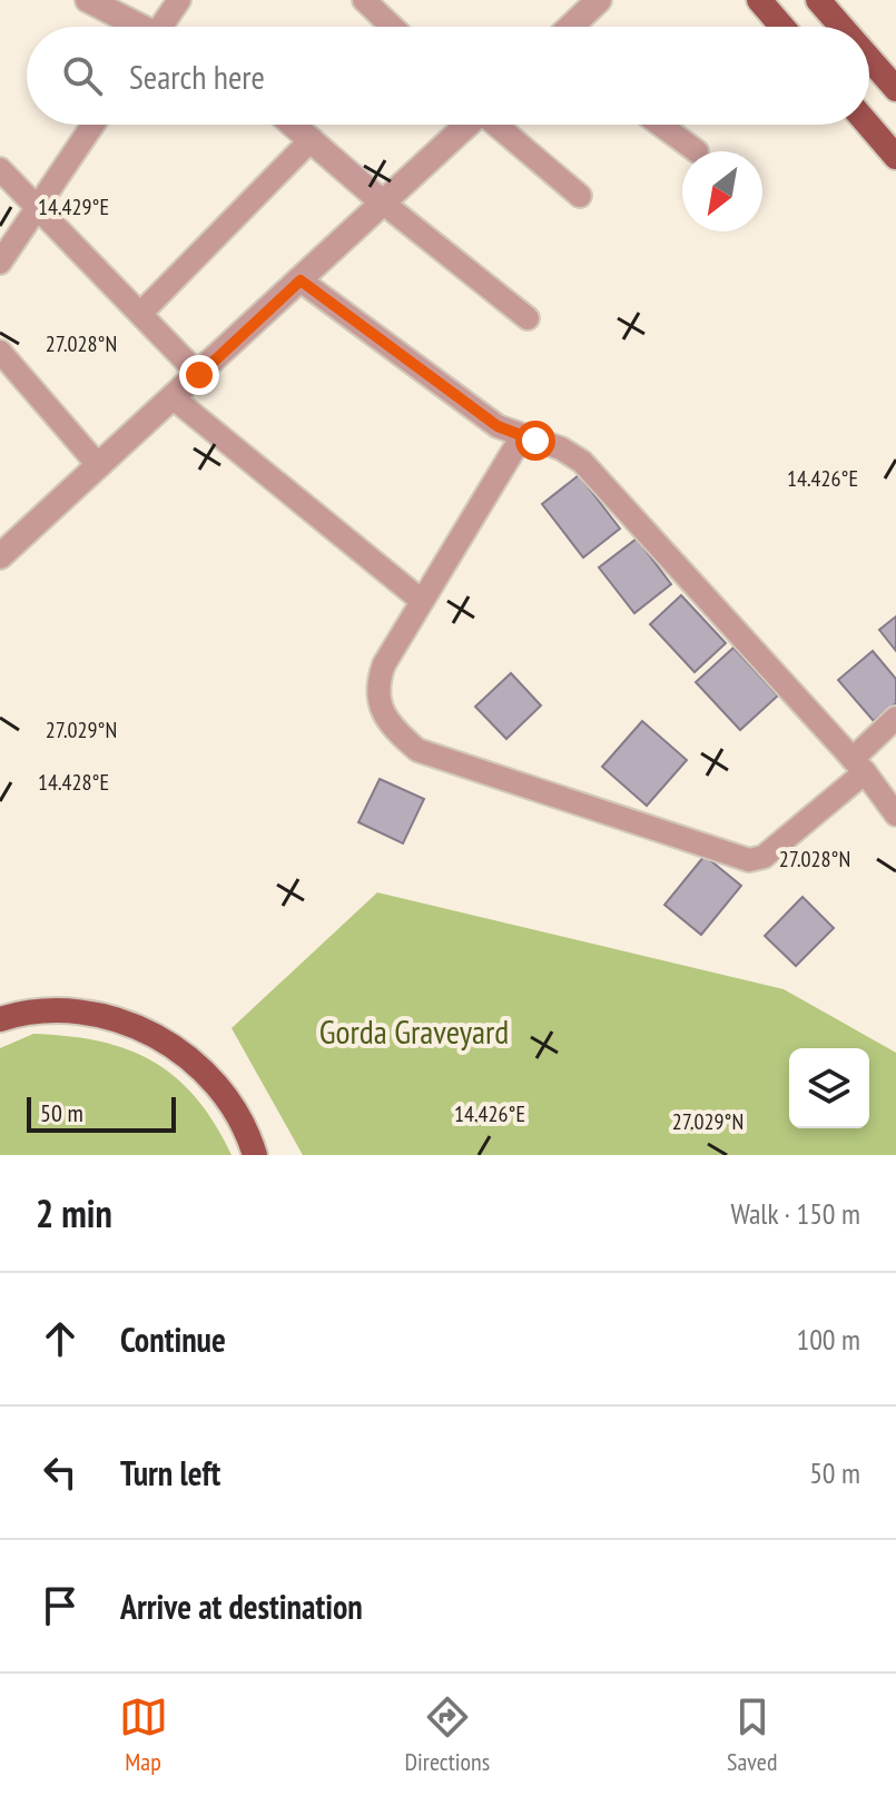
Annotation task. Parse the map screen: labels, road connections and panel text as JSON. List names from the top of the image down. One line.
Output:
{"parks":["Gorda Graveyard"],"scale_bar":"50 m","north":"bottom left","page":{"search":"Search here","scale":"50 m","heading":["2 min","Walk · 150 m"],"list":[["Continue","100 m"],["Turn left","50 m"],"Arrive at destination"],"nav":["Map","Directions","Saved"]},"coordinates":["14.429°E","27.028°N","14.426°E","27.029°N","14.428°E"]}
